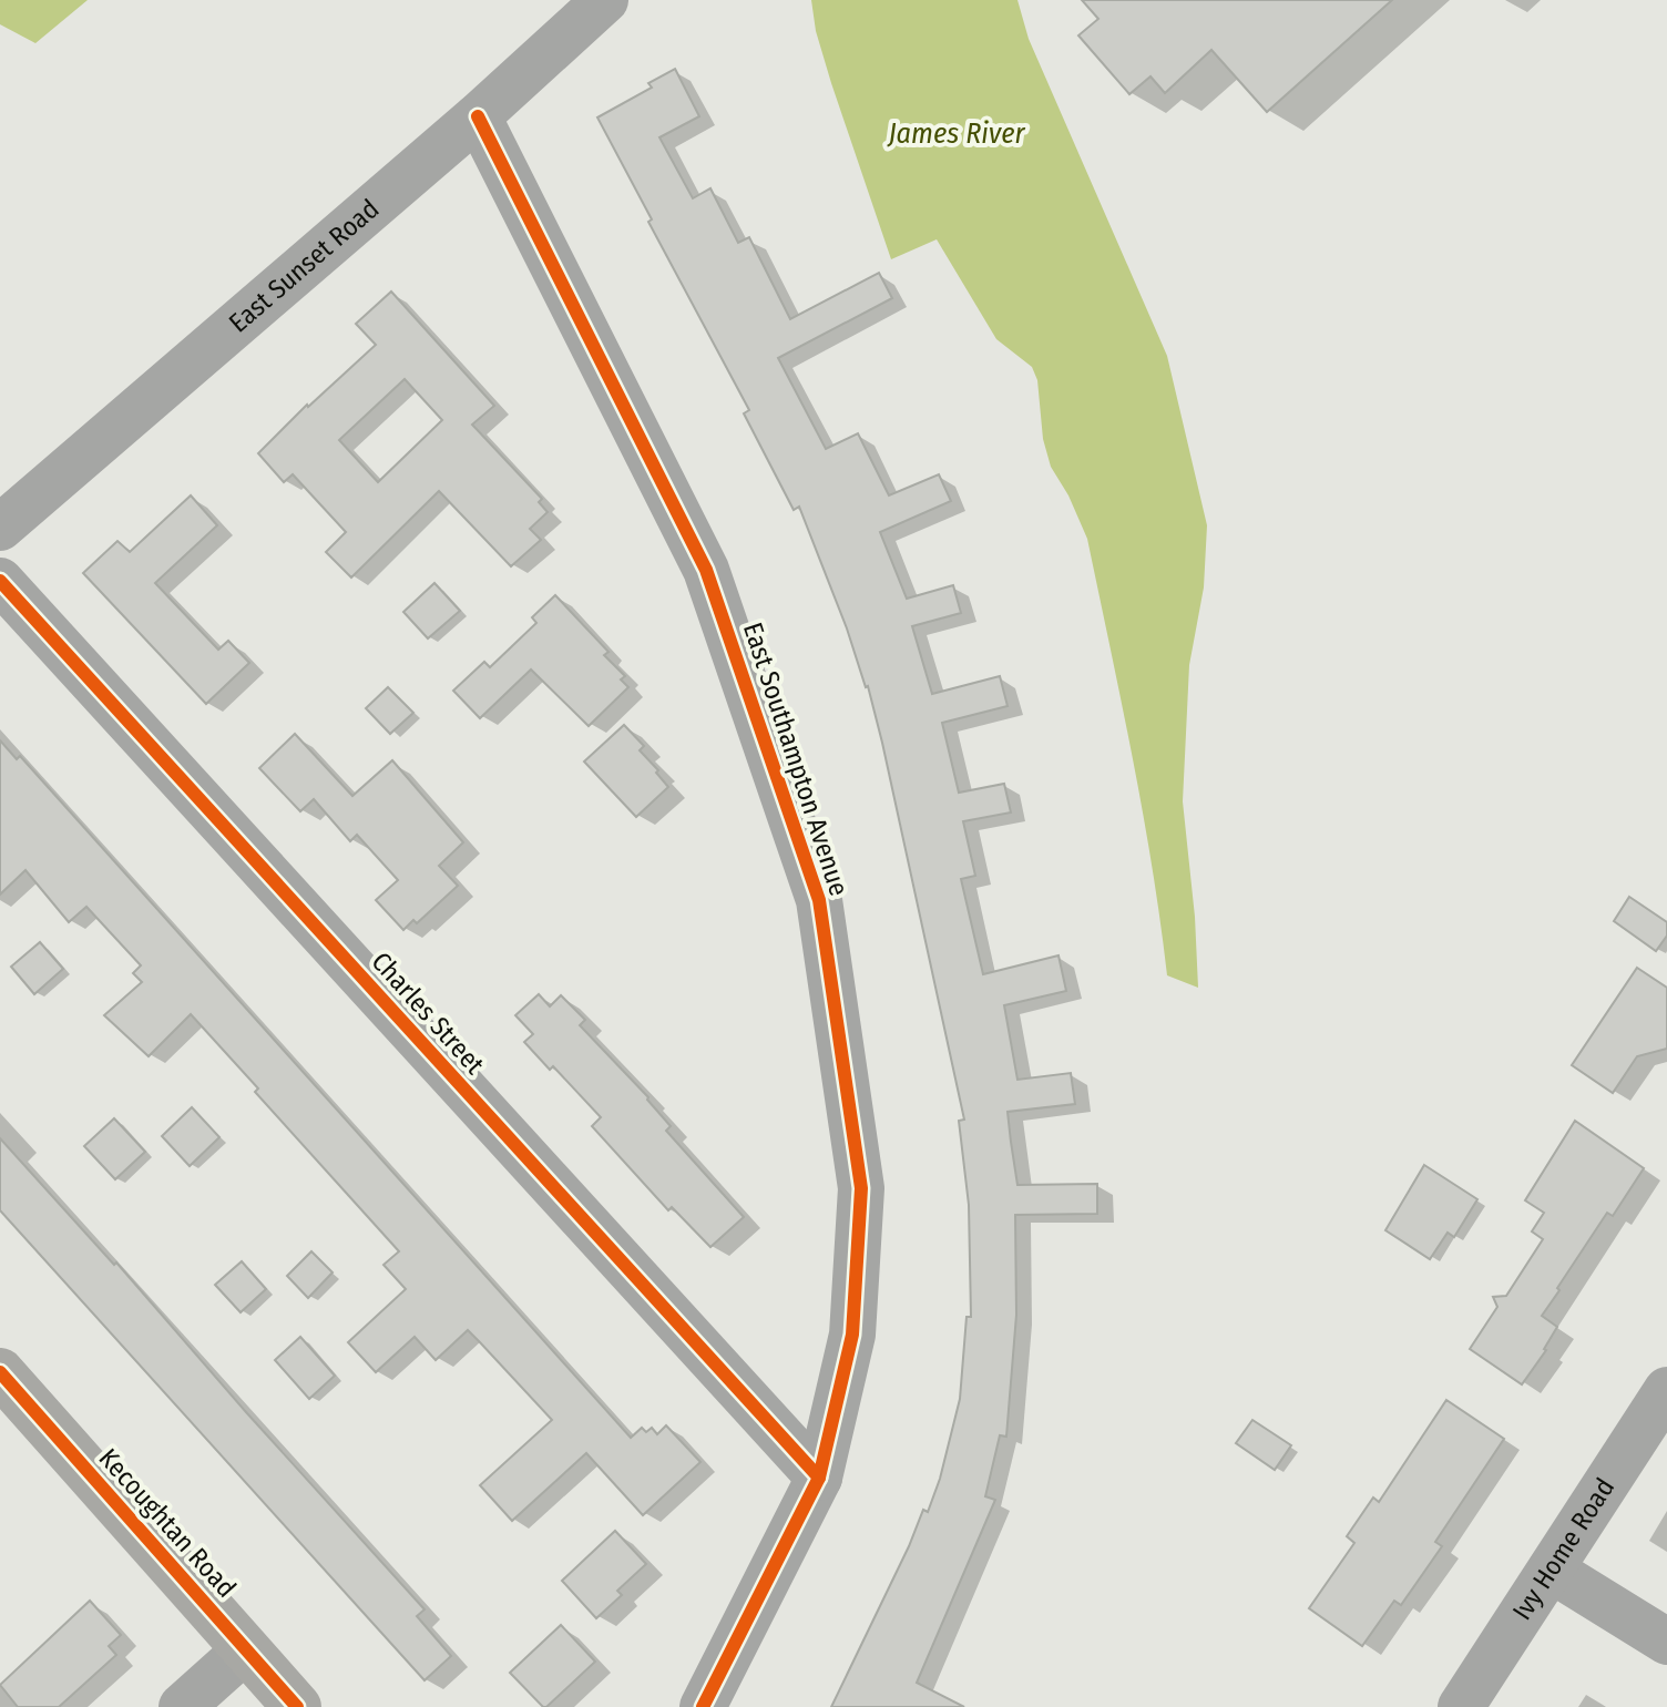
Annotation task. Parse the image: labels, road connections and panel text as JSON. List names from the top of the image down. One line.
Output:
{"streets":{"main road":["Kecoughtan Road"],"street":["East Sunset Road","East Southampton Avenue","Charles Street","Ivy Home Road"]},"crossings":[["East Sunset Road","East Southampton Avenue"],["East Southampton Avenue","Charles Street"]],"water":["James River"]}
